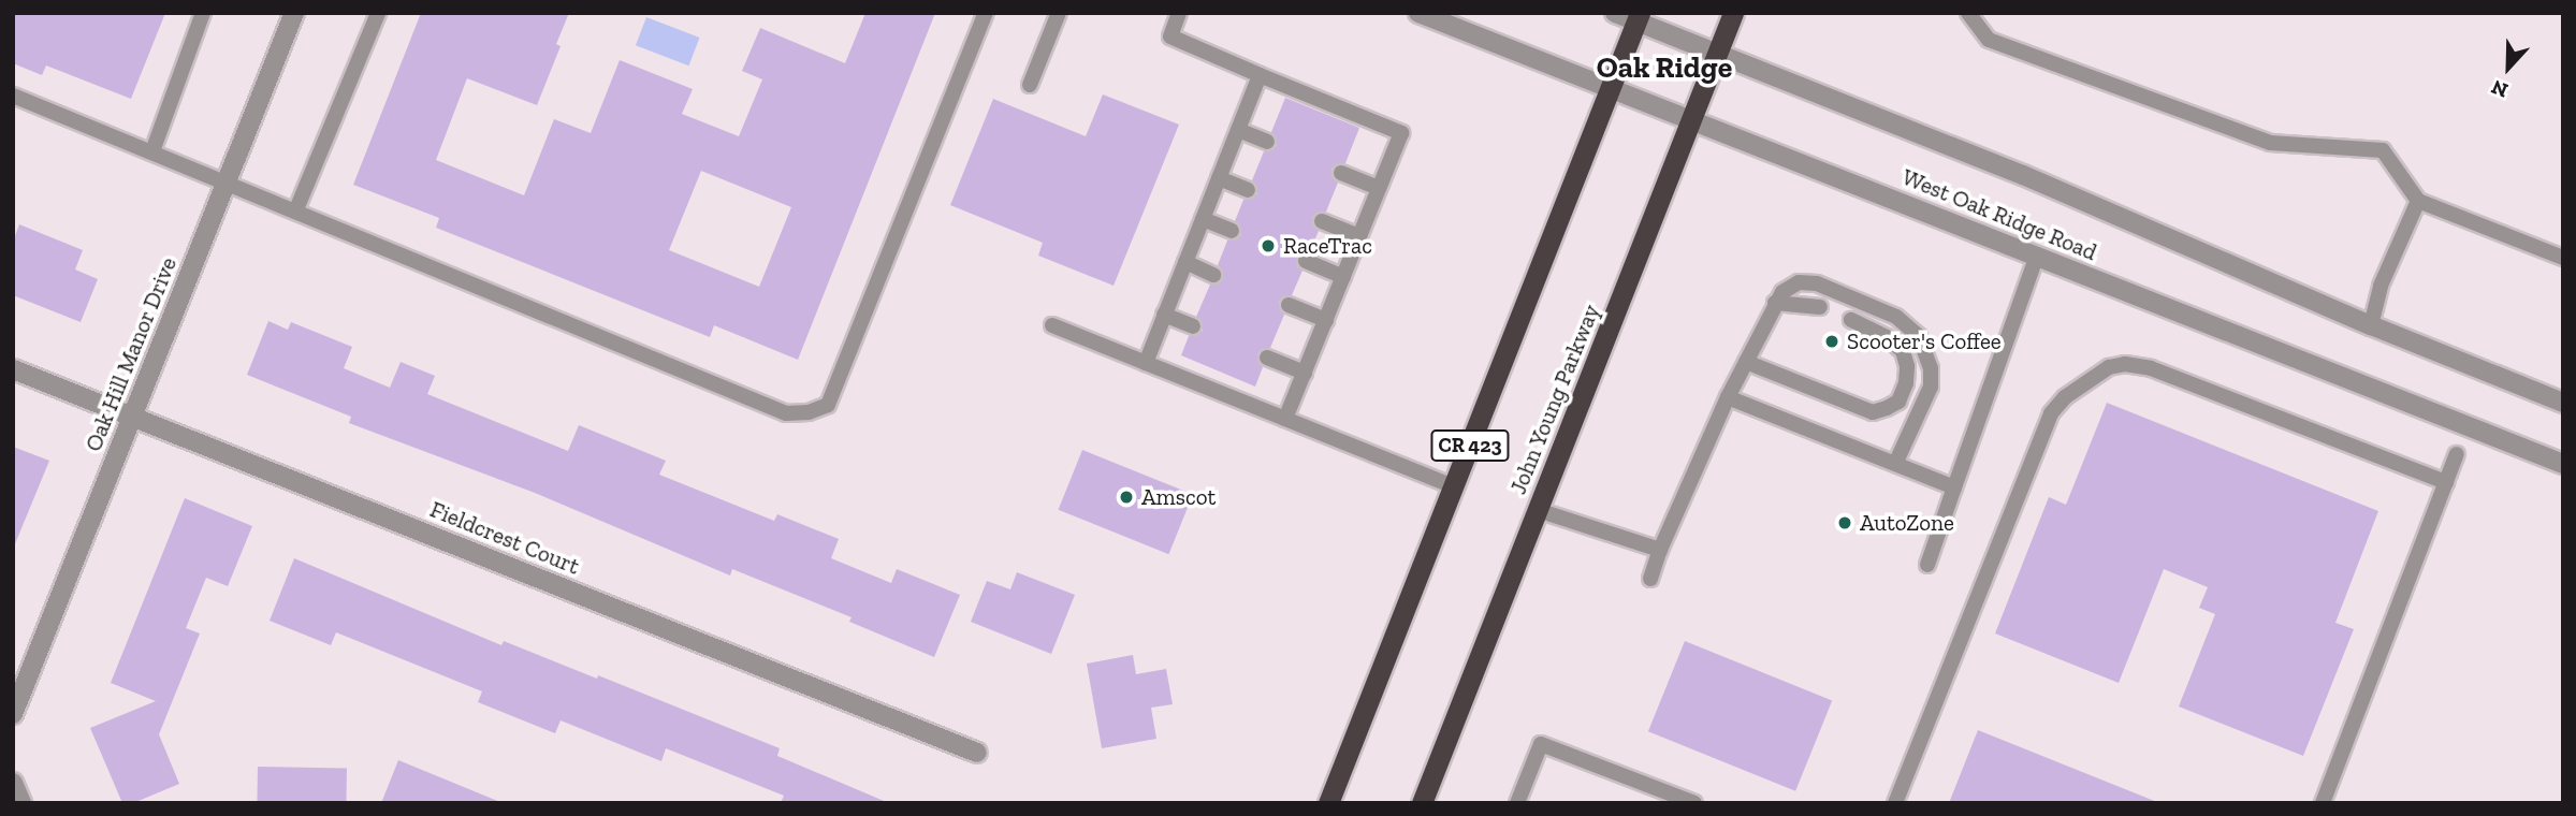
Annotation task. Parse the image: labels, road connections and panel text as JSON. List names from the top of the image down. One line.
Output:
{"streets":{"highway":["John Young Parkway","CR 423"],"street":["West Oak Ridge Road","Oak Hill Manor Drive","Fieldcrest Court"]},"crossings":[["West Oak Ridge Road","John Young Parkway"],["West Oak Ridge Road","CR 423"],["Oak Hill Manor Drive","Fieldcrest Court"]],"districts":["Oak Ridge"],"places":["RaceTrac","Scooter's Coffee","Amscot","AutoZone"],"north":"bottom"}
